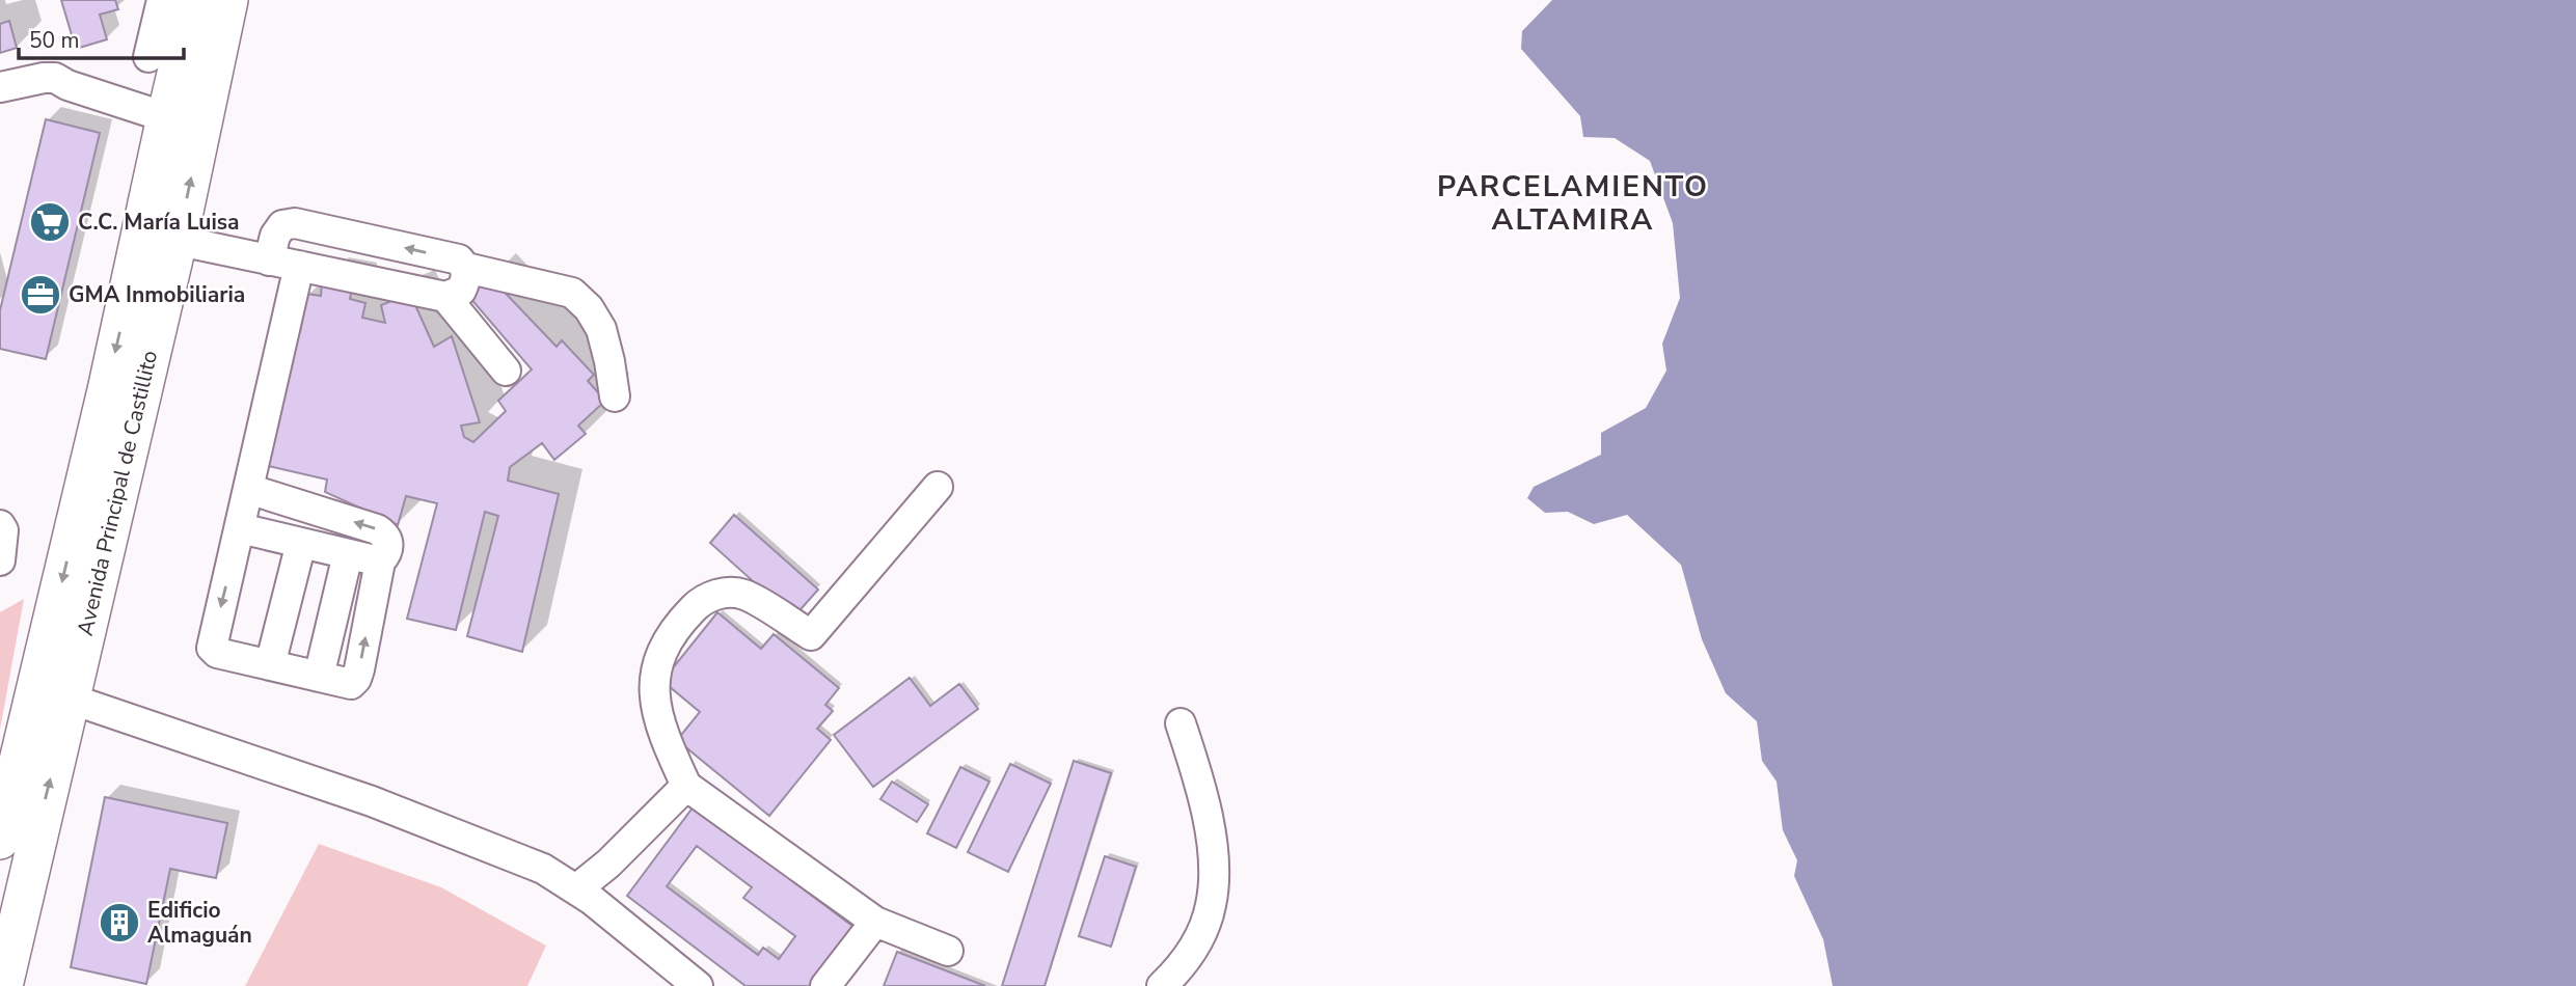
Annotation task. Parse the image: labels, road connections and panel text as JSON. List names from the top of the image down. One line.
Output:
{"streets":{"main road":["Avenida Principal de Castillito"]},"districts":["PARCELAMIENTO ALTAMIRA"],"places":{"supermarket":["C.C. María Luisa"],"office":["GMA Inmobiliaria"],"building":["Edificio Almaguán"]},"scale_bar":"50 m"}
